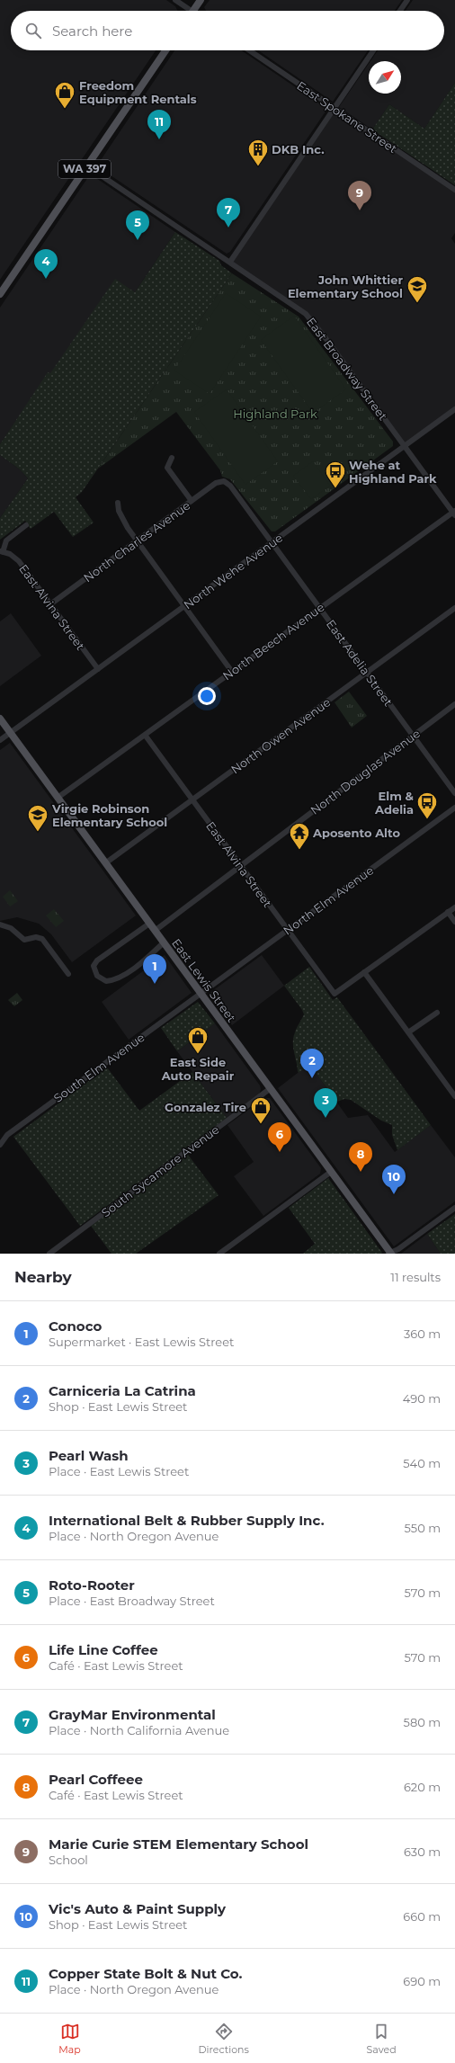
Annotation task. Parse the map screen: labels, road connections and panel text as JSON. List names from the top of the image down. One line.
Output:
{"streets":{"main road":["WA 397","East Lewis Street"],"street":["East Spokane Street","East Broadway Street","North Charles Avenue","North Wehe Avenue","East Alvina Street","North Beech Avenue","East Adelia Street","North Owen Avenue","North Douglas Avenue","North Elm Avenue","South Elm Avenue","South Sycamore Avenue"]},"crossings":[["WA 397","East Broadway Street"],["East Broadway Street","North Wehe Avenue"],["East Broadway Street","North Beech Avenue"],["North Charles Avenue","East Alvina Street"],["North Charles Avenue","East Adelia Street"],["North Wehe Avenue","East Alvina Street"],["North Wehe Avenue","East Adelia Street"],["North Wehe Avenue","East Lewis Street"],["East Alvina Street","North Beech Avenue"],["East Alvina Street","North Owen Avenue"],["East Alvina Street","North Douglas Avenue"],["East Alvina Street","North Elm Avenue"],["North Beech Avenue","East Adelia Street"],["North Beech Avenue","East Lewis Street"],["East Adelia Street","North Owen Avenue"],["East Adelia Street","North Douglas Avenue"],["North Owen Avenue","East Lewis Street"],["North Douglas Avenue","East Lewis Street"],["North Elm Avenue","East Lewis Street"],["North Elm Avenue","South Elm Avenue"],["East Lewis Street","South Elm Avenue"],["East Lewis Street","South Sycamore Avenue"]],"parks":["Highland Park"],"places":{"shop":["Freedom Equipment Rentals","East Side Auto Repair","Gonzalez Tire"],"building":["DKB Inc."],"school or university":["John Whittier Elementary School","Virgie Robinson Elementary School"],"bus stop":["Wehe at Highland Park","Elm & Adelia"],"temple":["Aposento Alto"]},"north":"top right","page":{"search":"Search here","pins":["11","9","7","5","4","1","2","3","6","8","10"],"heading":["Nearby","11 results"],"list":[{"mark":"1","name":"Conoco","note":"Supermarket · East Lewis Street","value":"360 m"},{"mark":"2","name":"Carniceria La Catrina","note":"Shop · East Lewis Street","value":"490 m"},{"mark":"3","name":"Pearl Wash","note":"Place · East Lewis Street","value":"540 m"},{"mark":"4","name":"International Belt & Rubber Supply Inc.","note":"Place · North Oregon Avenue","value":"550 m"},{"mark":"5","name":"Roto-Rooter","note":"Place · East Broadway Street","value":"570 m"},{"mark":"6","name":"Life Line Coffee","note":"Café · East Lewis Street","value":"570 m"},{"mark":"7","name":"GrayMar Environmental","note":"Place · North California Avenue","value":"580 m"},{"mark":"8","name":"Pearl Coffeee","note":"Café · East Lewis Street","value":"620 m"},{"mark":"9","name":"Marie Curie STEM Elementary School","note":"School","value":"630 m"},{"mark":"10","name":"Vic's Auto & Paint Supply","note":"Shop · East Lewis Street","value":"660 m"},{"mark":"11","name":"Copper State Bolt & Nut Co.","note":"Place · North Oregon Avenue","value":"690 m"}],"nav":["Map","Directions","Saved"]}}
